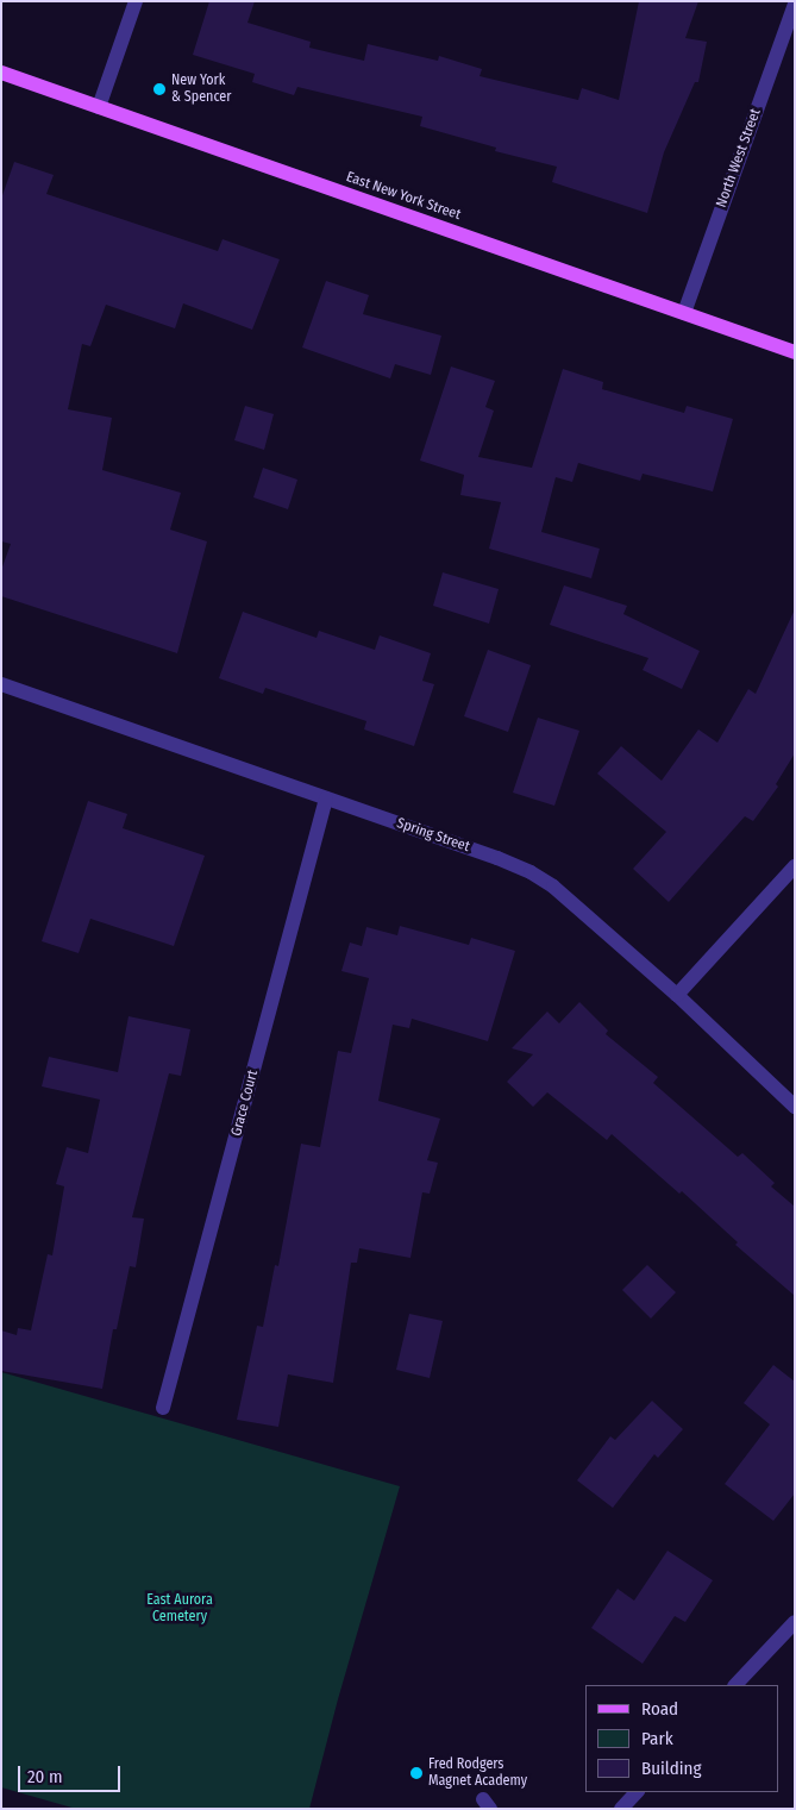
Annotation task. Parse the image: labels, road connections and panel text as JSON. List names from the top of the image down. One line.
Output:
{"streets":{"main road":["East New York Street"],"street":["North West Street","Spring Street","Grace Court"]},"crossings":[["North West Street","East New York Street"],["Spring Street","Grace Court"]],"parks":["East Aurora Cemetery"],"places":["New York & Spencer","Fred Rodgers Magnet Academy"],"legend":["Road","Park","Building"],"scale_bar":"20 m"}
